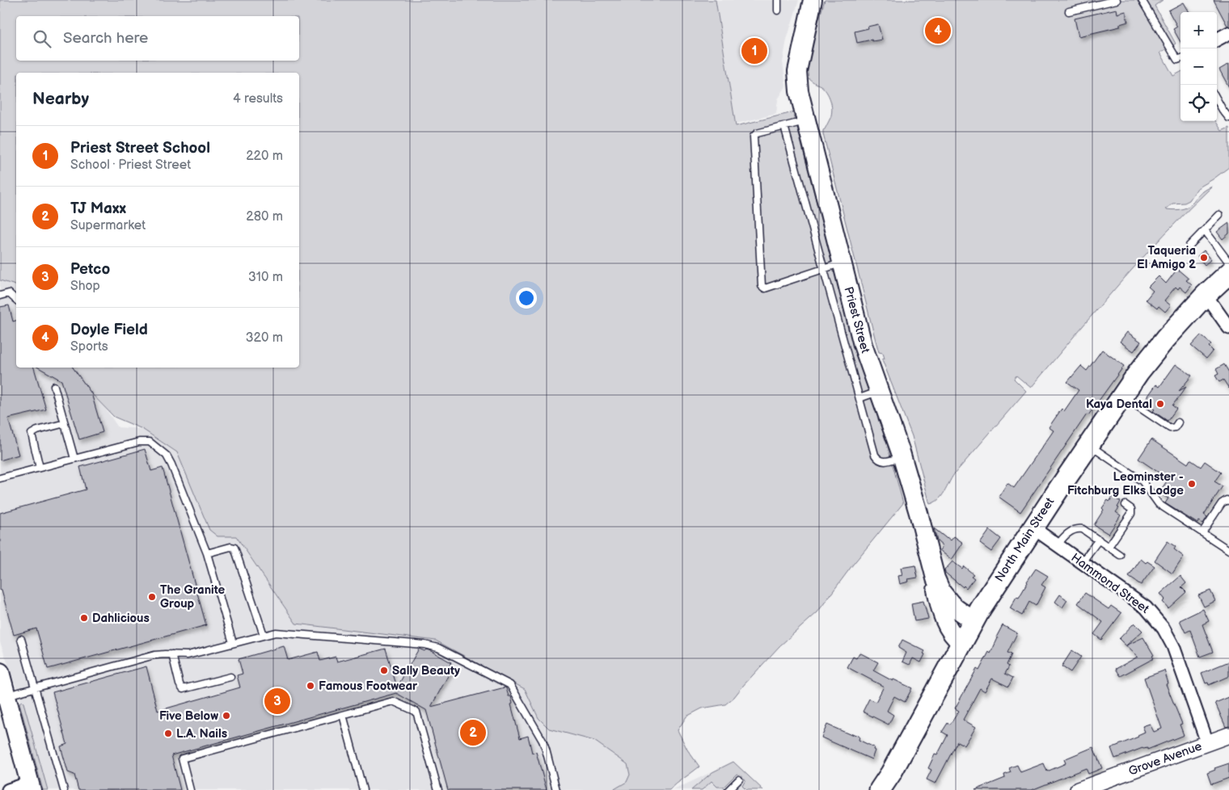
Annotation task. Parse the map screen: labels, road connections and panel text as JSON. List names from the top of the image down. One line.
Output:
{"streets":{"main road":["Priest Street","North Main Street"],"street":["Hammond Street","Grove Avenue"]},"crossings":[["Priest Street","North Main Street"],["North Main Street","Hammond Street"],["Hammond Street","Grove Avenue"]],"places":["Taqueria El Amigo 2","Kaya Dental","Leominster - Fitchburg Elks Lodge","The Granite Group","Dahlicious","Sally Beauty","Famous Footwear","Five Below","L.A. Nails"],"page":{"map_buttons":["+","−"],"pins":["4","1","3","2"],"search":"Search here","heading":["Nearby","4 results"],"list":[{"mark":"1","name":"Priest Street School","note":"School · Priest Street","value":"220 m"},{"mark":"2","name":"TJ Maxx","note":"Supermarket","value":"280 m"},{"mark":"3","name":"Petco","note":"Shop","value":"310 m"},{"mark":"4","name":"Doyle Field","note":"Sports","value":"320 m"}]}}
